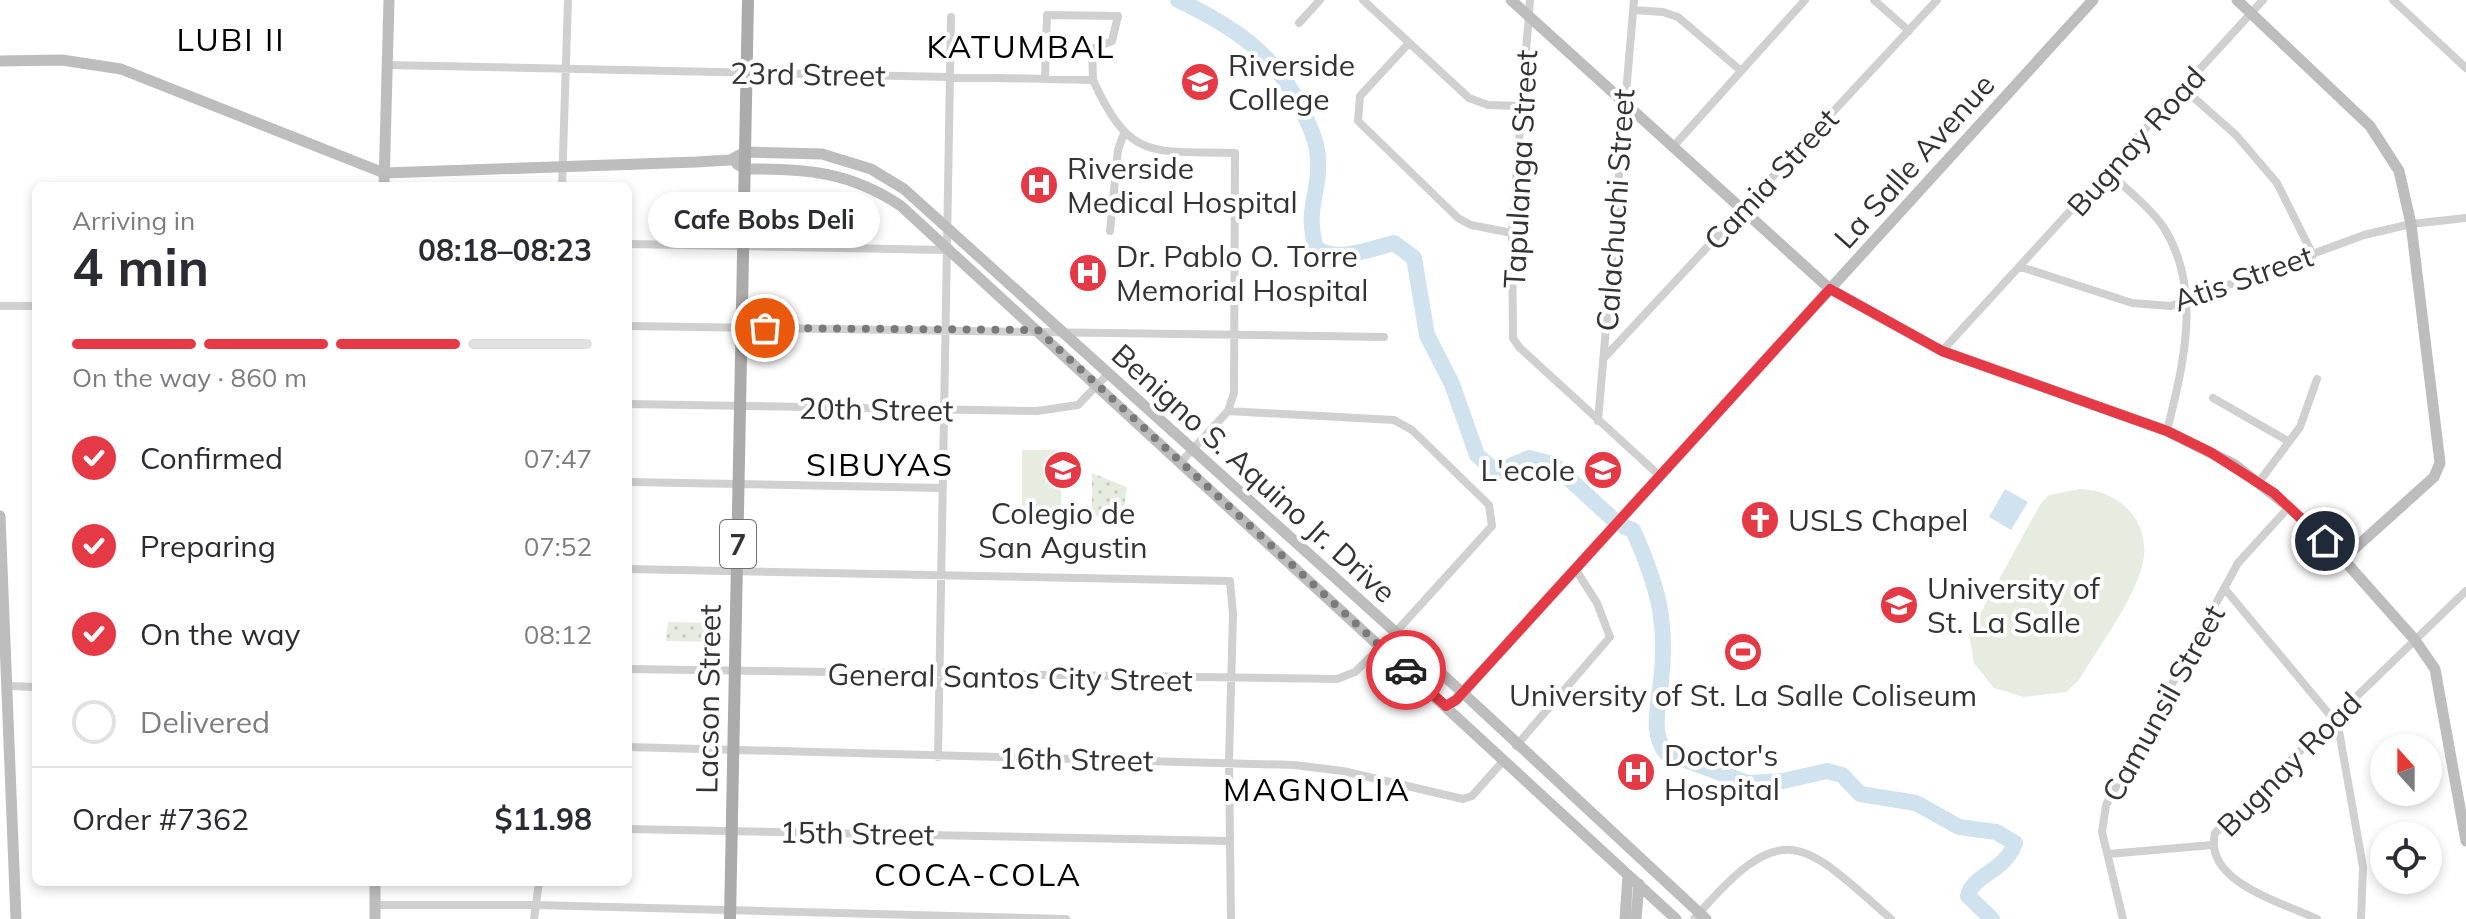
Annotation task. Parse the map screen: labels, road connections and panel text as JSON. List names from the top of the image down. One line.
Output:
{"streets":{"main road":["La Salle Avenue","Benigno S. Aquino Jr. Drive","7","Lacson Street"],"street":["23rd Street","Bugnay Road","Tapulanga Street","Camia Street","Calachuchi Street","Atis Street","20th Street","General Santos City Street","Camunsil Street","16th Street","15th Street"]},"crossings":[["23rd Street","Lacson Street"],["Bugnay Road","Atis Street"],["La Salle Avenue","Benigno S. Aquino Jr. Drive"],["Tapulanga Street","Calachuchi Street"],["Camia Street","Calachuchi Street"],["20th Street","Benigno S. Aquino Jr. Drive"],["20th Street","Lacson Street"],["Benigno S. Aquino Jr. Drive","General Santos City Street"],["Benigno S. Aquino Jr. Drive","Lacson Street"],["Benigno S. Aquino Jr. Drive","16th Street"],["General Santos City Street","Lacson Street"],["Lacson Street","16th Street"],["Lacson Street","15th Street"]],"districts":["LUBI II","KATUMBAL","SIBUYAS","MAGNOLIA","COCA-COLA"],"places":{"school or university":["Riverside College","Colegio de San Agustin","L'ecole","University of St. La Salle"],"hospital":["Riverside Medical Hospital","Dr. Pablo O. Torre Memorial Hospital","Doctor's Hospital"],"other":["Cafe Bobs Deli"],"church":["USLS Chapel"],"sports":["University of St. La Salle Coliseum"]},"north":"top","page":{"heading":["4 min","Arriving in","08:18–08:23"],"panel":["Order #7362","$11.98"],"bubble":"Cafe Bobs Deli","bar":"On the way · 860 m","list":[["Confirmed","07:47"],["Preparing","07:52"],["On the way","08:12"],"Delivered"]}}
